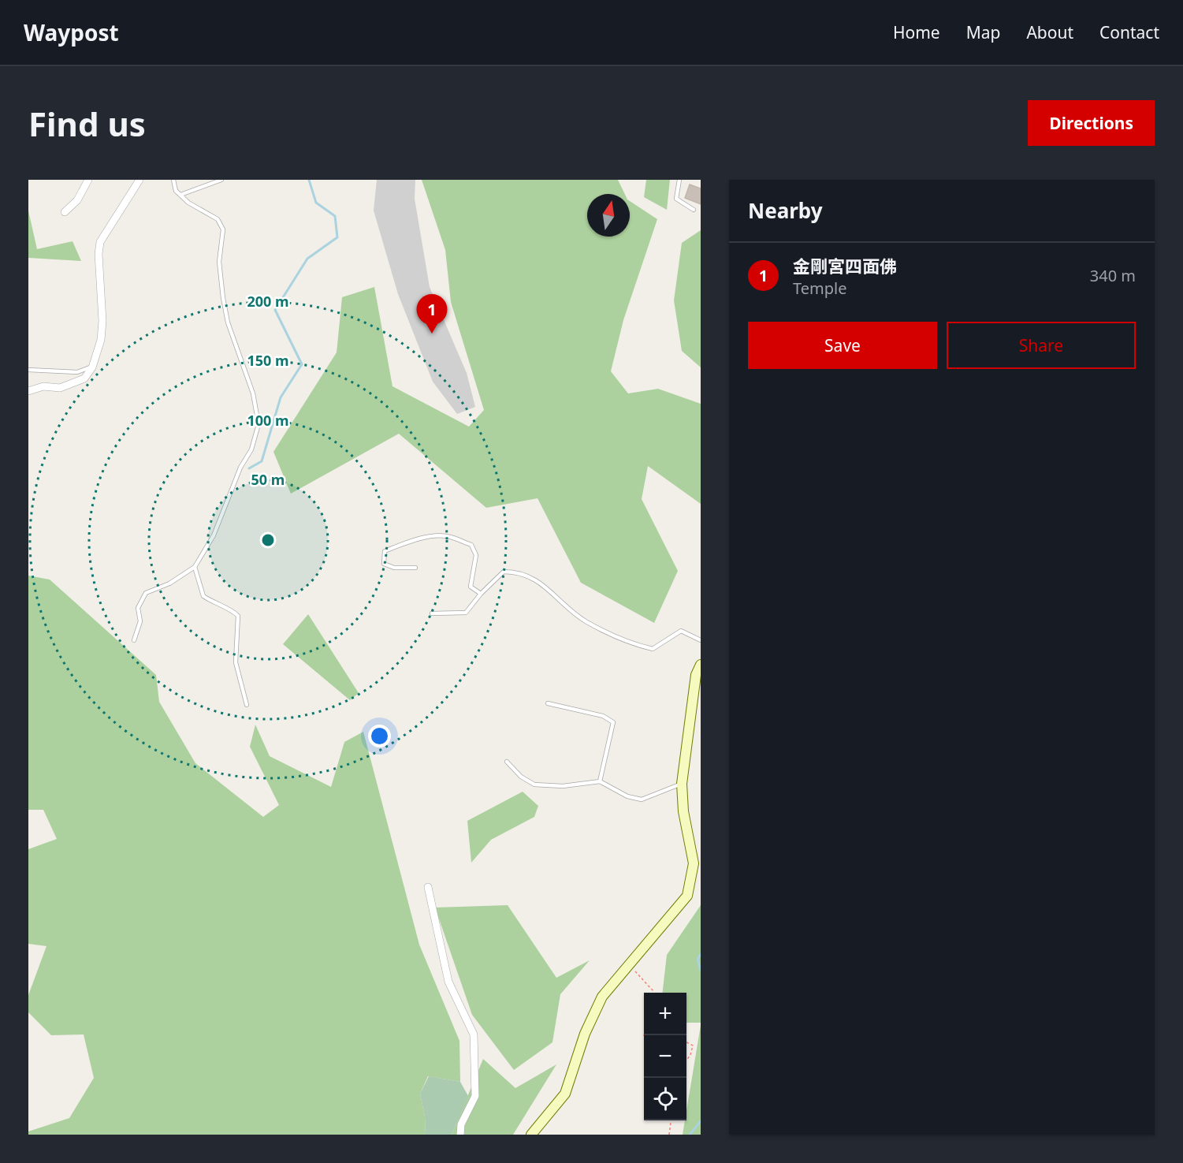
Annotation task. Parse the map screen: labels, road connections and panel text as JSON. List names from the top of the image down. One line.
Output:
{"north":"top","page":{"header":"Waypost","nav":["Home","Map","About","Contact"],"buttons":["Directions",["Save","Share"]],"title":"Find us","heading":"Nearby","list":[{"mark":"1","name":"金剛宮四面佛","note":"Temple","value":"340 m"}],"pins":"1","map_buttons":["+","−"]},"rings":["200 m","150 m","100 m","50 m"]}
